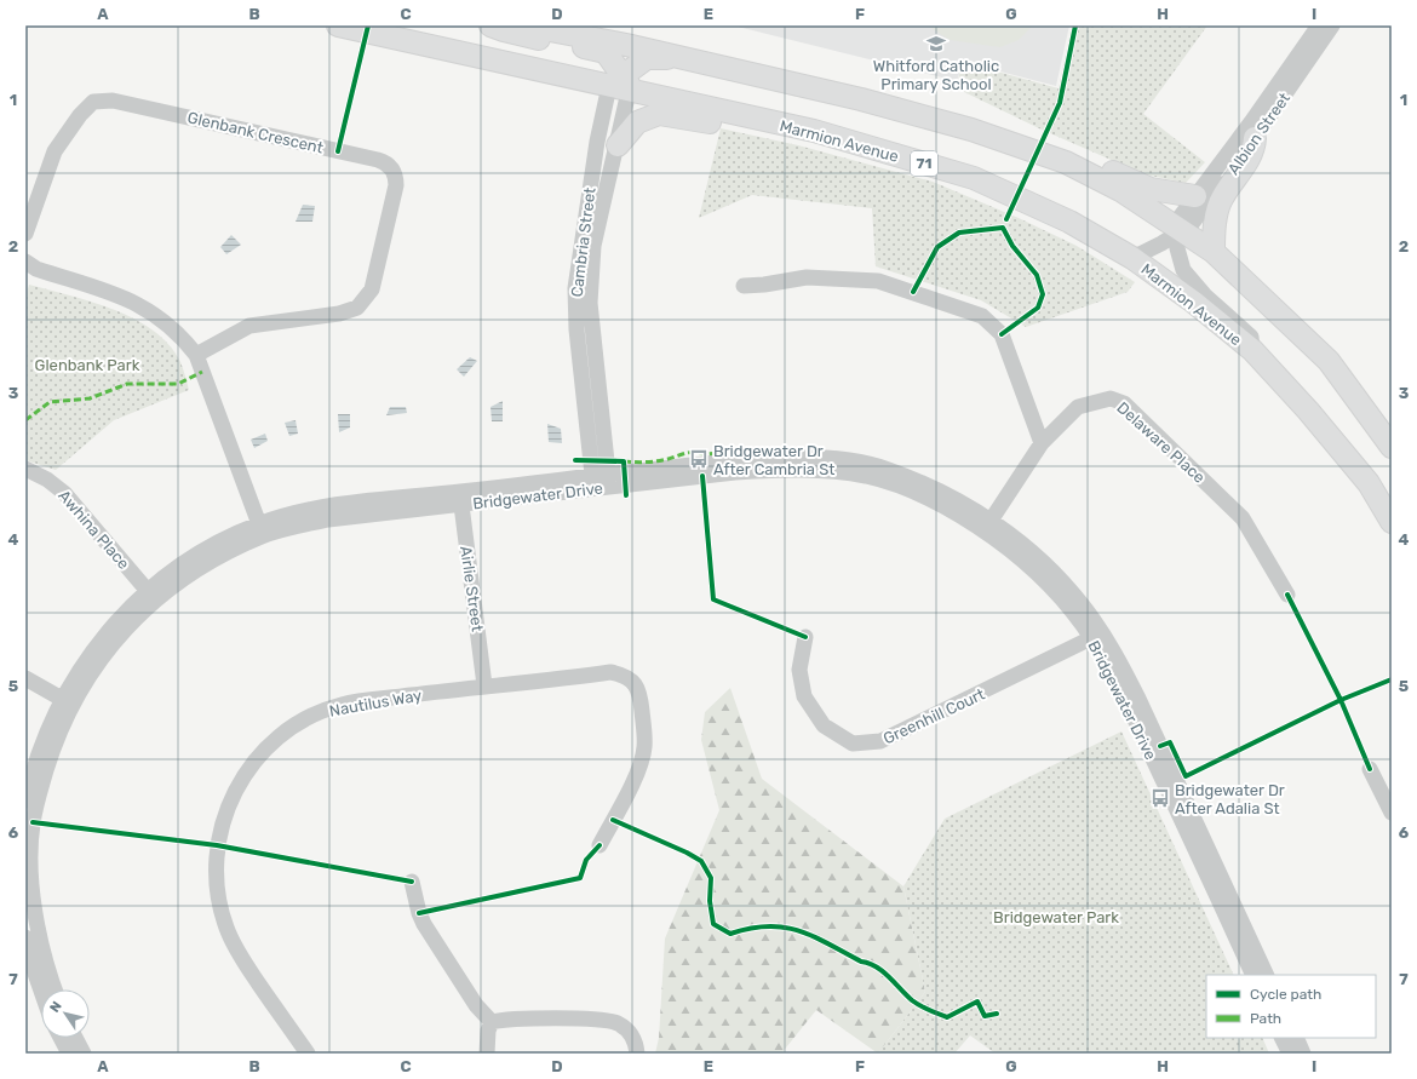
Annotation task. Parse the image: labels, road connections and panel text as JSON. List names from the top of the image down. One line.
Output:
{"streets":{"highway":["Marmion Avenue","71"],"street":["Glenbank Crescent","Albion Street","Cambria Street","Delaware Place","Bridgewater Drive","Awhina Place","Airlie Street","Nautilus Way","Greenhill Court"]},"crossings":[["Albion Street","Marmion Avenue"],["Marmion Avenue","Cambria Street"],["Cambria Street","Bridgewater Drive"],["Delaware Place","Bridgewater Drive"],["Bridgewater Drive","Awhina Place"],["Bridgewater Drive","Airlie Street"],["Bridgewater Drive","Greenhill Court"],["Airlie Street","Nautilus Way"]],"parks":["Glenbank Park","Bridgewater Park"],"places":{"school or university":["Whitford Catholic Primary School"],"bus stop":["Bridgewater Dr After Cambria St","Bridgewater Dr After Adalia St"]},"legend":["Cycle path","Path"],"north":"top left","grid":{"columns":["A","B","C","D","E","F","G","H","I"],"rows":["1","2","3","4","5","6","7"]}}
